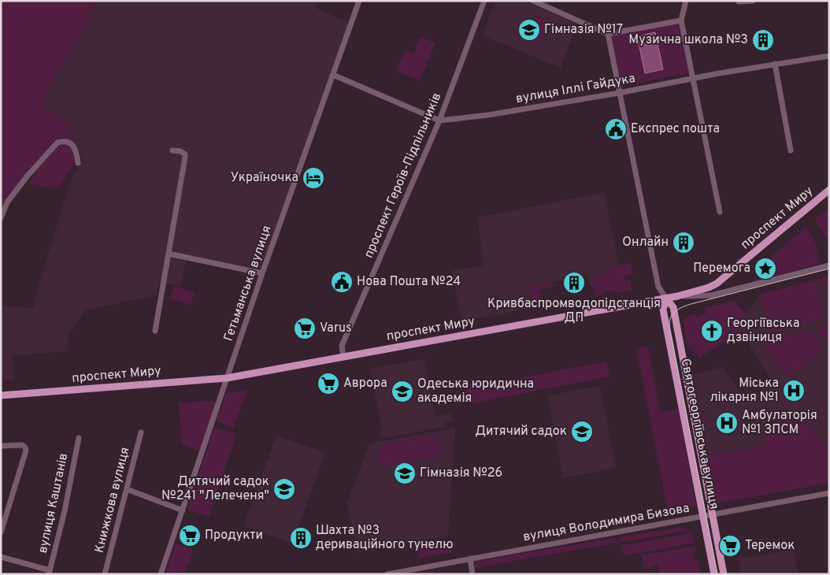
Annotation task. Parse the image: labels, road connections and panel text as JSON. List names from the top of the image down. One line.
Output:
{"streets":{"main road":["проспект Миру","Святогеоргіївська вулиця"],"street":["вулиця Іллі Гайдука","проспект Героїв-Підпільників","Гетьманська вулиця","Книжкова вулиця","вулиця Каштанів","вулиця Володимира Бизова"]},"crossings":[["вулиця Іллі Гайдука","проспект Героїв-Підпільників"],["вулиця Іллі Гайдука","Гетьманська вулиця"],["вулиця Іллі Гайдука","Святогеоргіївська вулиця"],["проспект Героїв-Підпільників","проспект Миру"],["проспект Миру","Гетьманська вулиця"],["проспект Миру","Святогеоргіївська вулиця"],["Святогеоргіївська вулиця","вулиця Володимира Бизова"]],"places":{"school or university":["Гімназія №17","Одеська юридична академія","Дитячий садок","Гімназія №26","Дитячий садок №241 \"Лелеченя\""],"building":["Музична школа №3","Онлайн","Кривбаспромводопідстанція ДП","Шахта №3 дериваційного тунелю"],"public building":["Експрес пошта","Нова Пошта №24"],"hotel":["Україночка"],"place":["Перемога"],"supermarket":["Varus","Аврора","Продукти","Теремок"],"church":["Георгіївська дзвіниця"],"hospital":["Міська лікарня №1","Амбулаторія №1 ЗПСМ"]}}
